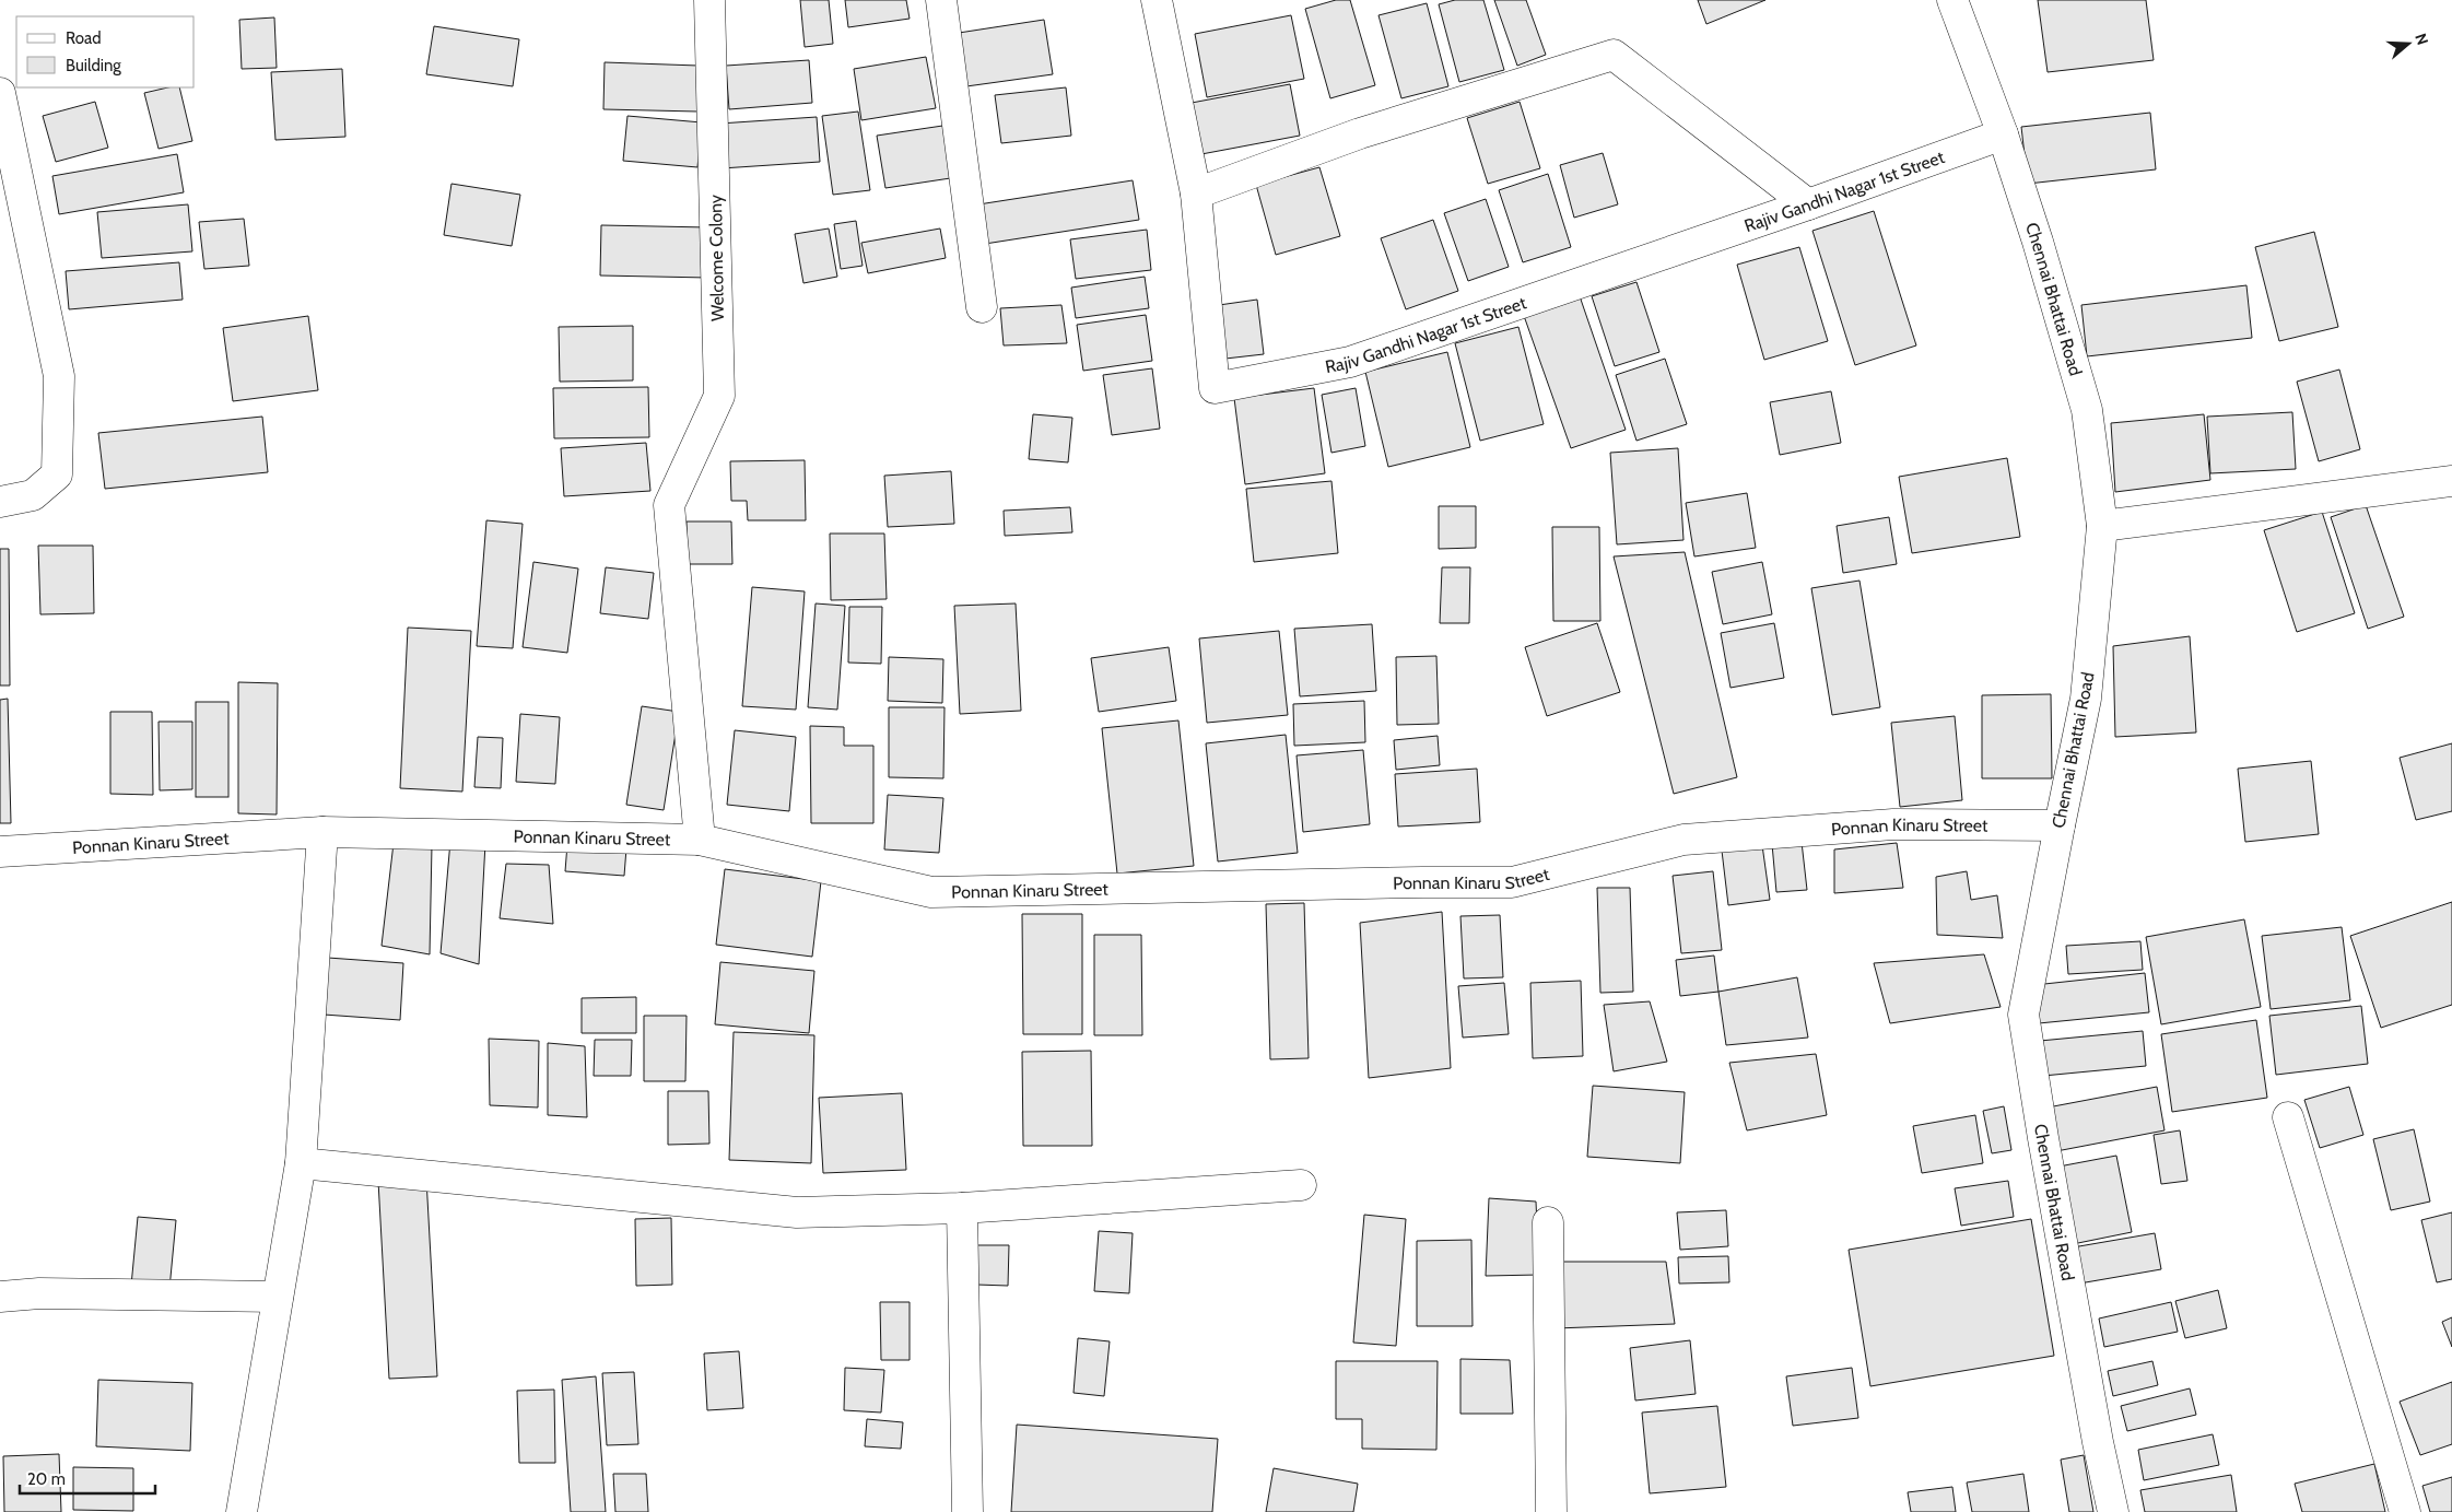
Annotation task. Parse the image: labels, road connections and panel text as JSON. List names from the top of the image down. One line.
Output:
{"streets":{"street":["Rajiv Gandhi Nagar 1st Street","Welcome Colony","Chennai Bhattai Road","Ponnan Kinaru Street"]},"crossings":[["Rajiv Gandhi Nagar 1st Street","Chennai Bhattai Road"],["Welcome Colony","Ponnan Kinaru Street"],["Chennai Bhattai Road","Ponnan Kinaru Street"]],"legend":["Road","Building"],"scale_bar":"20 m","north":"right"}
